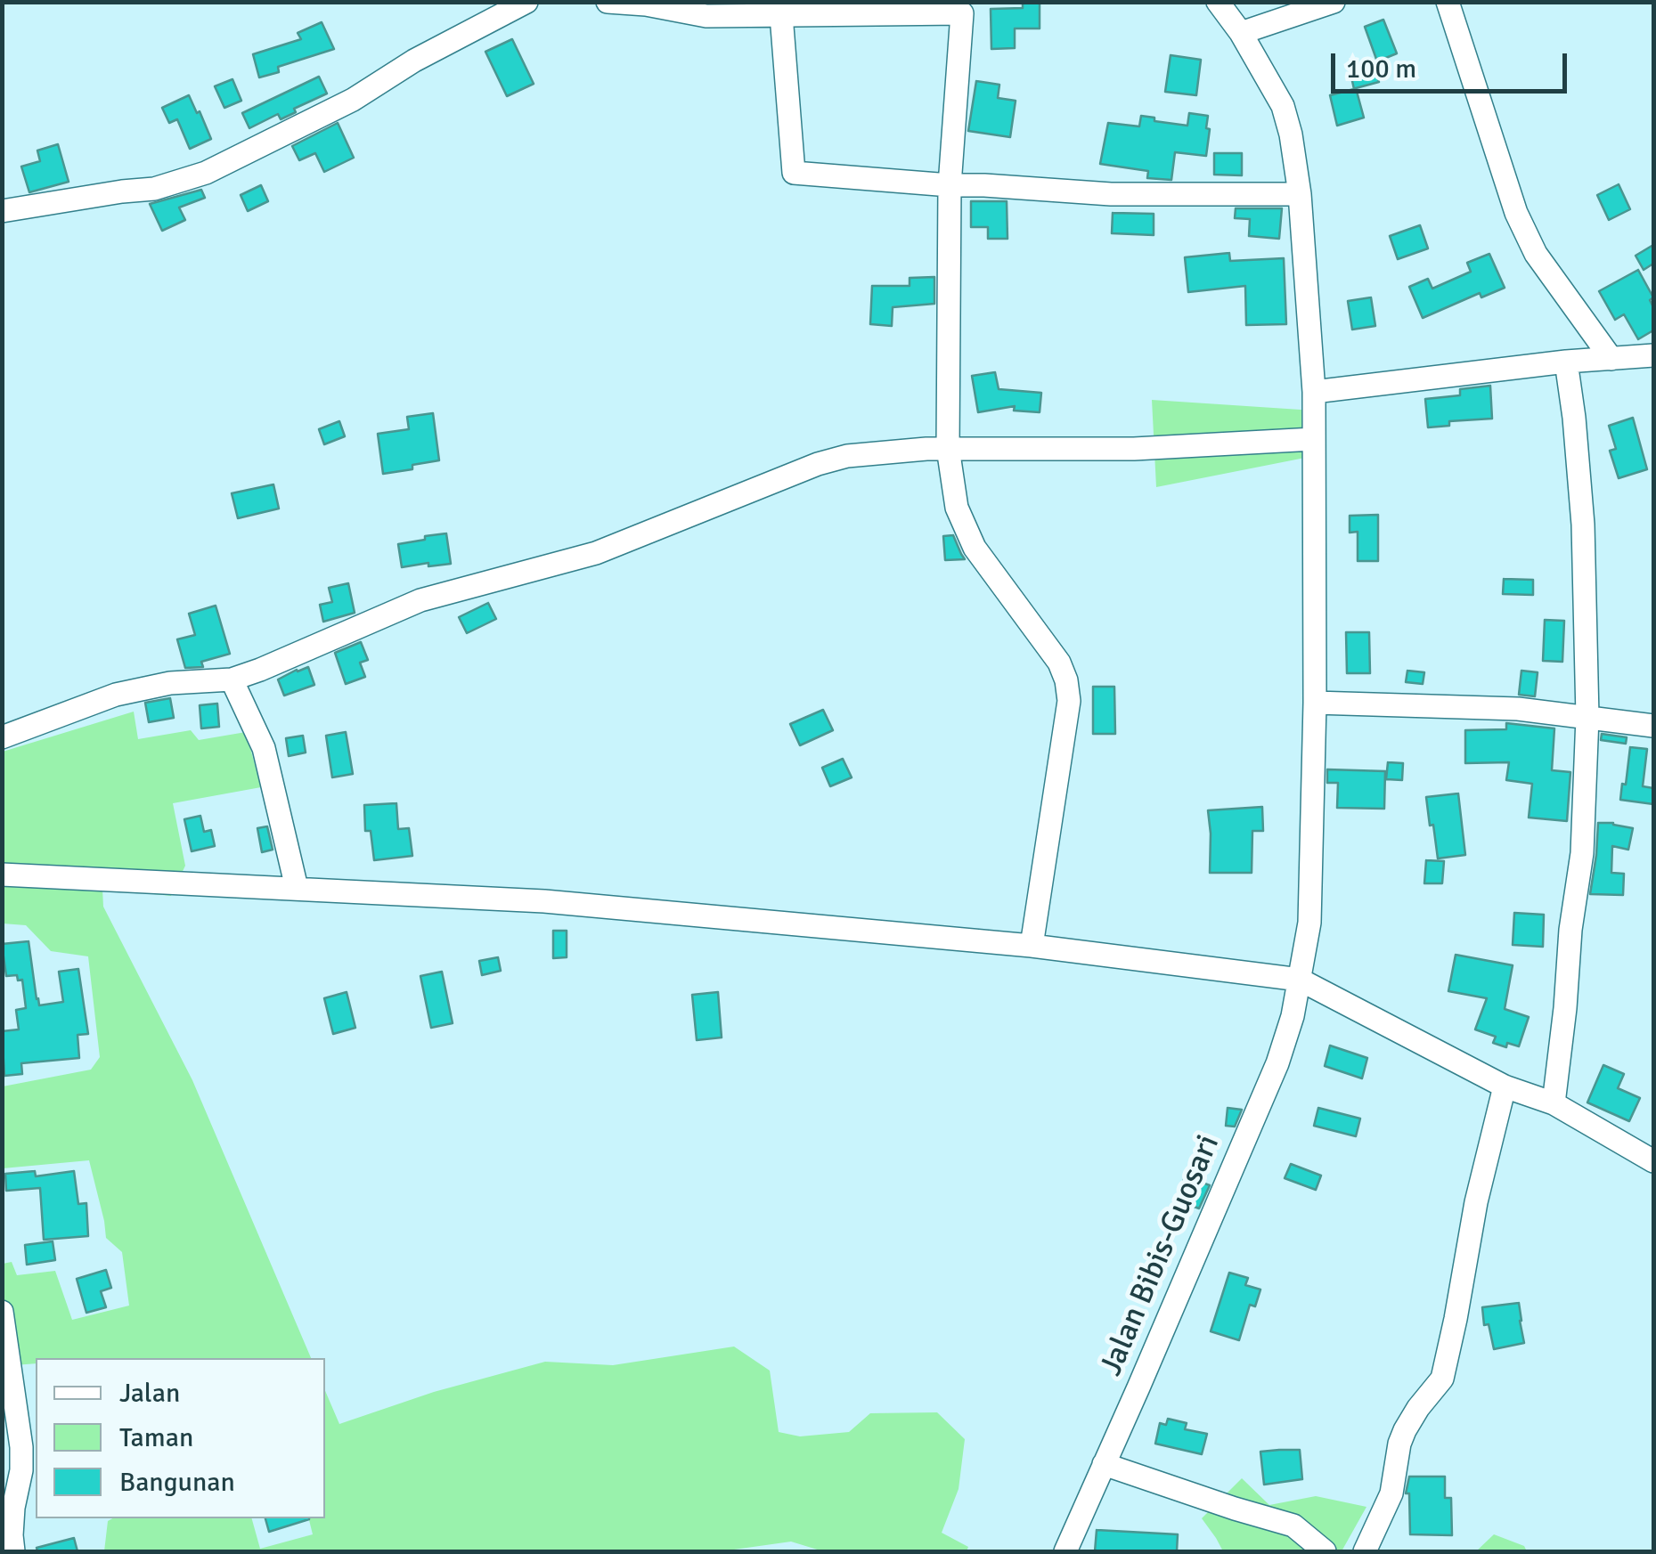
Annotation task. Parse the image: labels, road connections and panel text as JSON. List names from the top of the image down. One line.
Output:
{"streets":{"street":["Jalan Bibis-Guosari"]},"legend":["Jalan","Taman","Bangunan"],"scale_bar":"100 m"}
